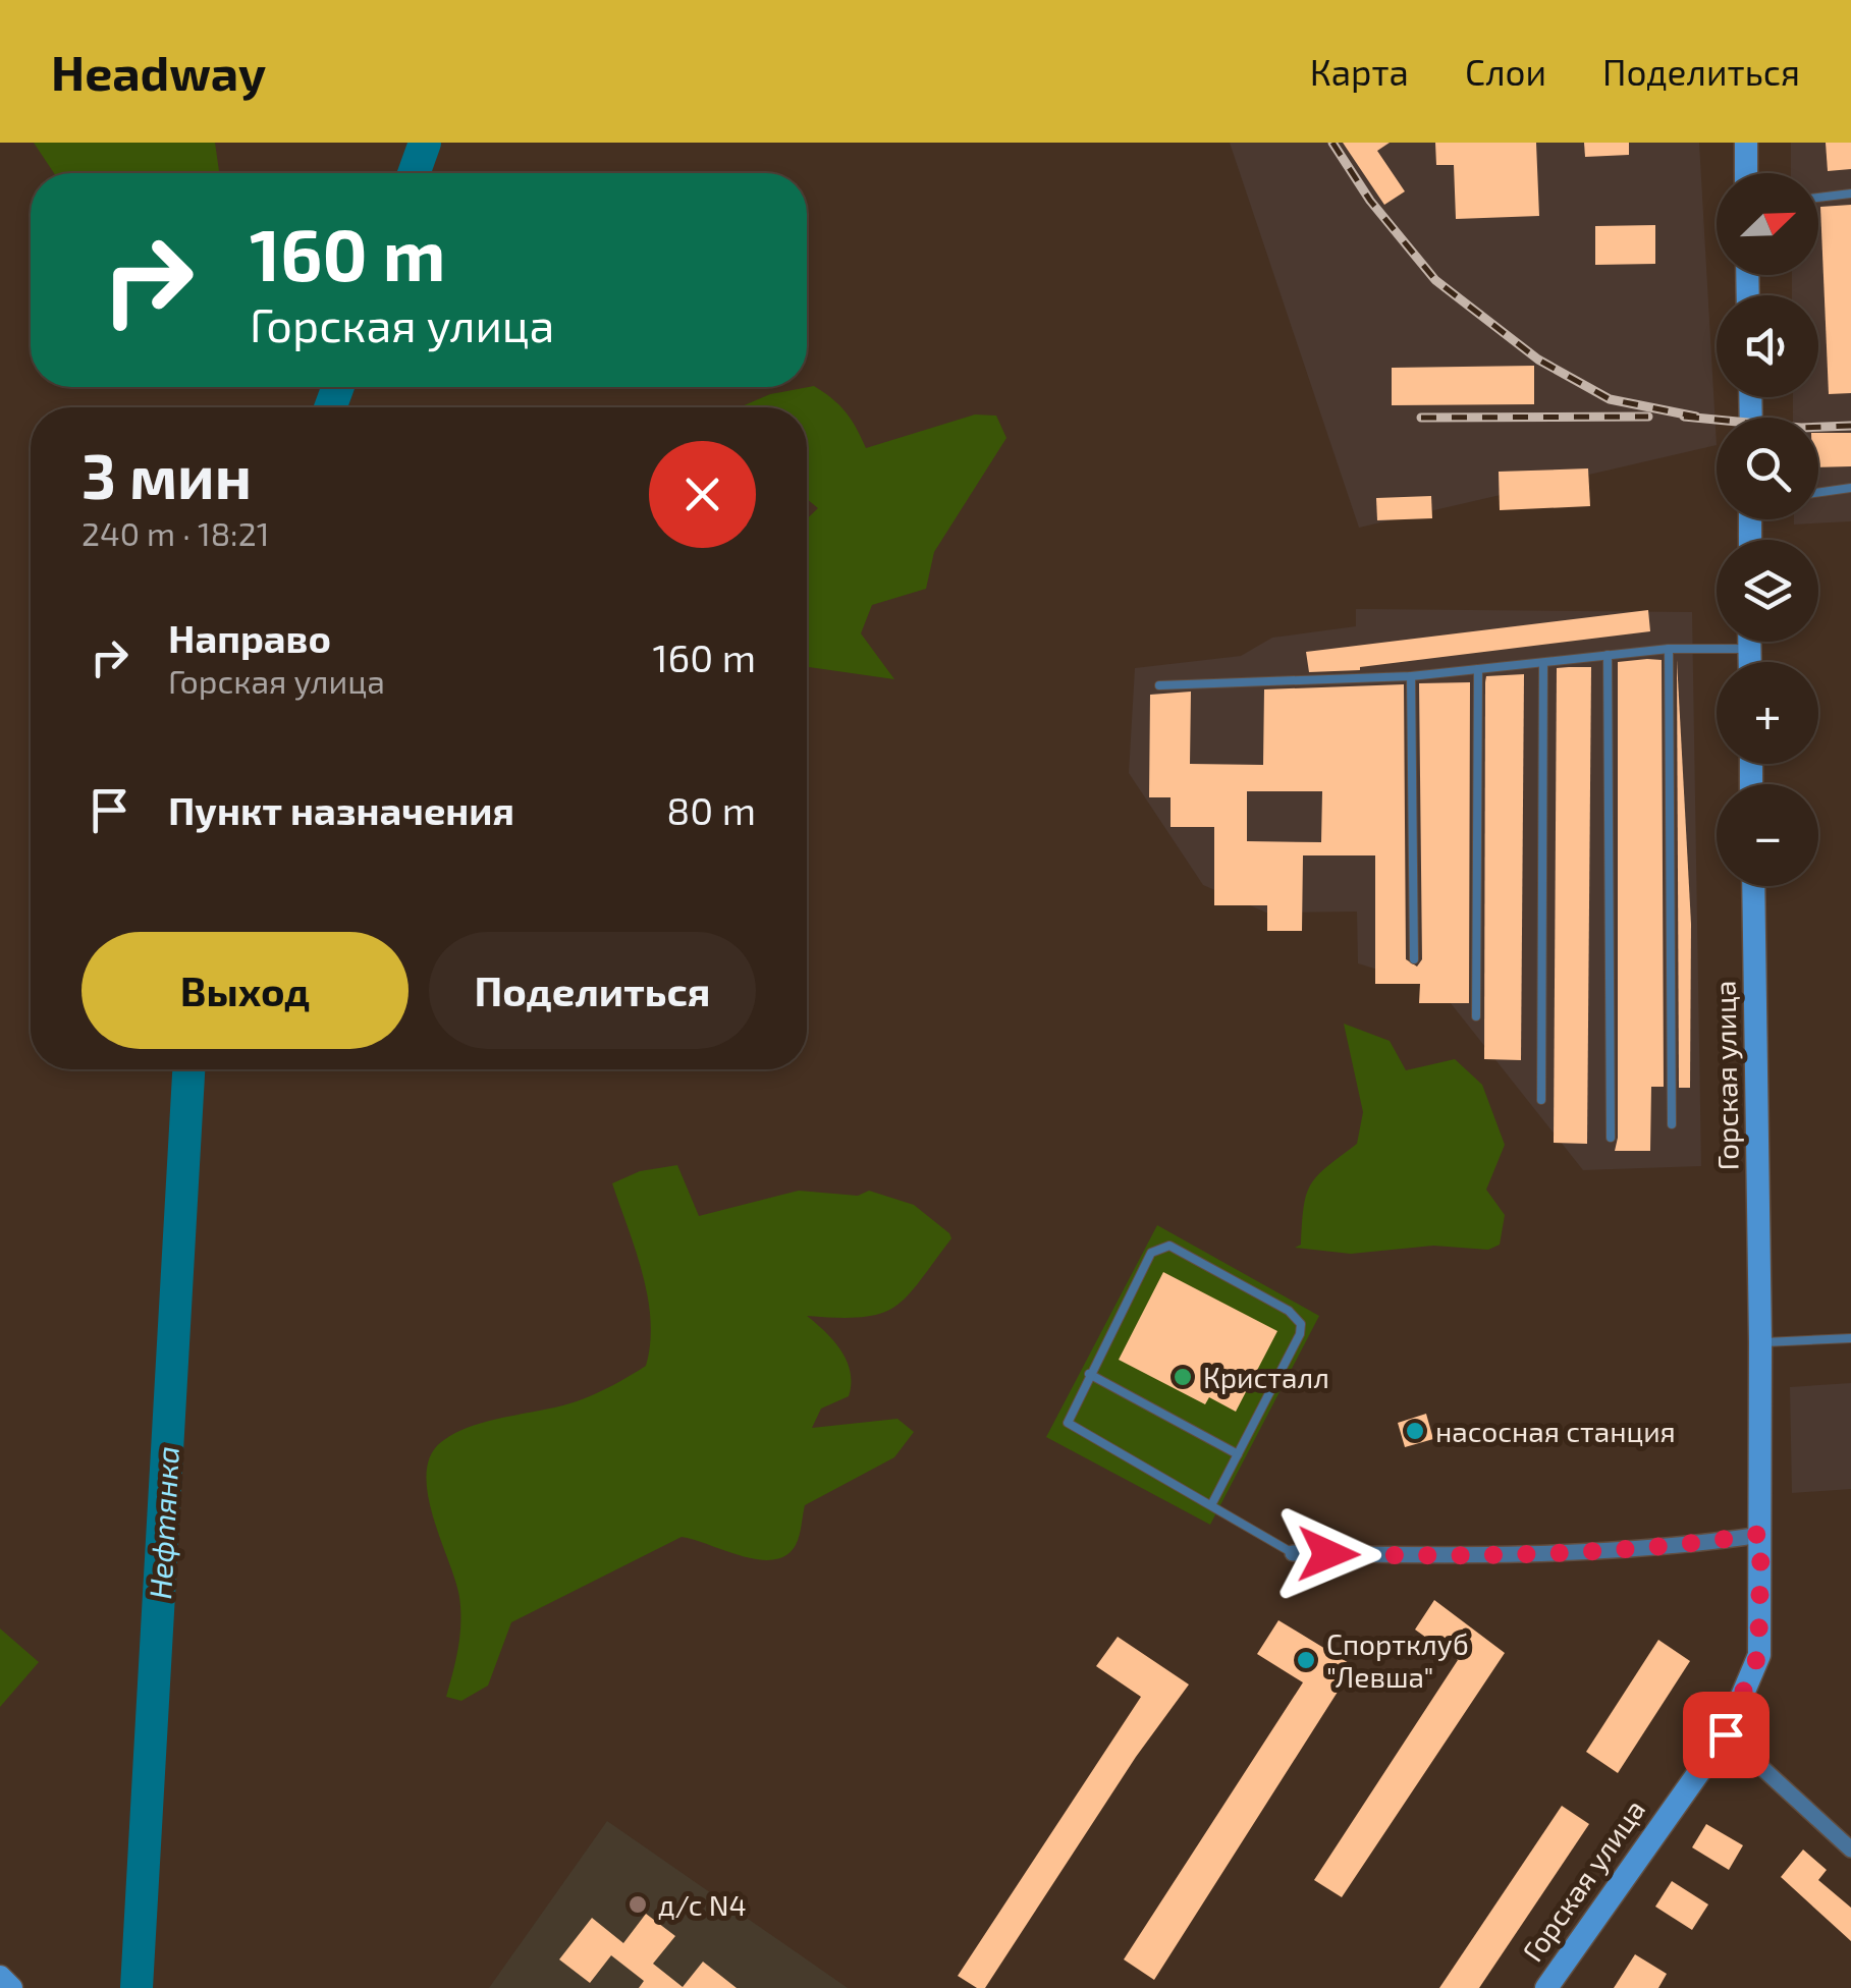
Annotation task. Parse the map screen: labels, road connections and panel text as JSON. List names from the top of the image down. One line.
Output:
{"streets":{"street":["Горская улица"]},"water":["Нефтянка"],"places":["Кристалл","насосная станция","Спортклуб \"Левша\"","д/с N4"],"north":"top right","page":{"header":"Headway","nav":["Карта","Слои","Поделиться"],"map_buttons":["+","−"],"turn":["160 m","Горская улица"],"heading":["3 мин","240 m · 18:21"],"list":[{"name":"Направо","note":"Горская улица","value":"160 m"},{"name":"Пункт назначения","value":"80 m"}],"buttons":["Выход","Поделиться"]}}
